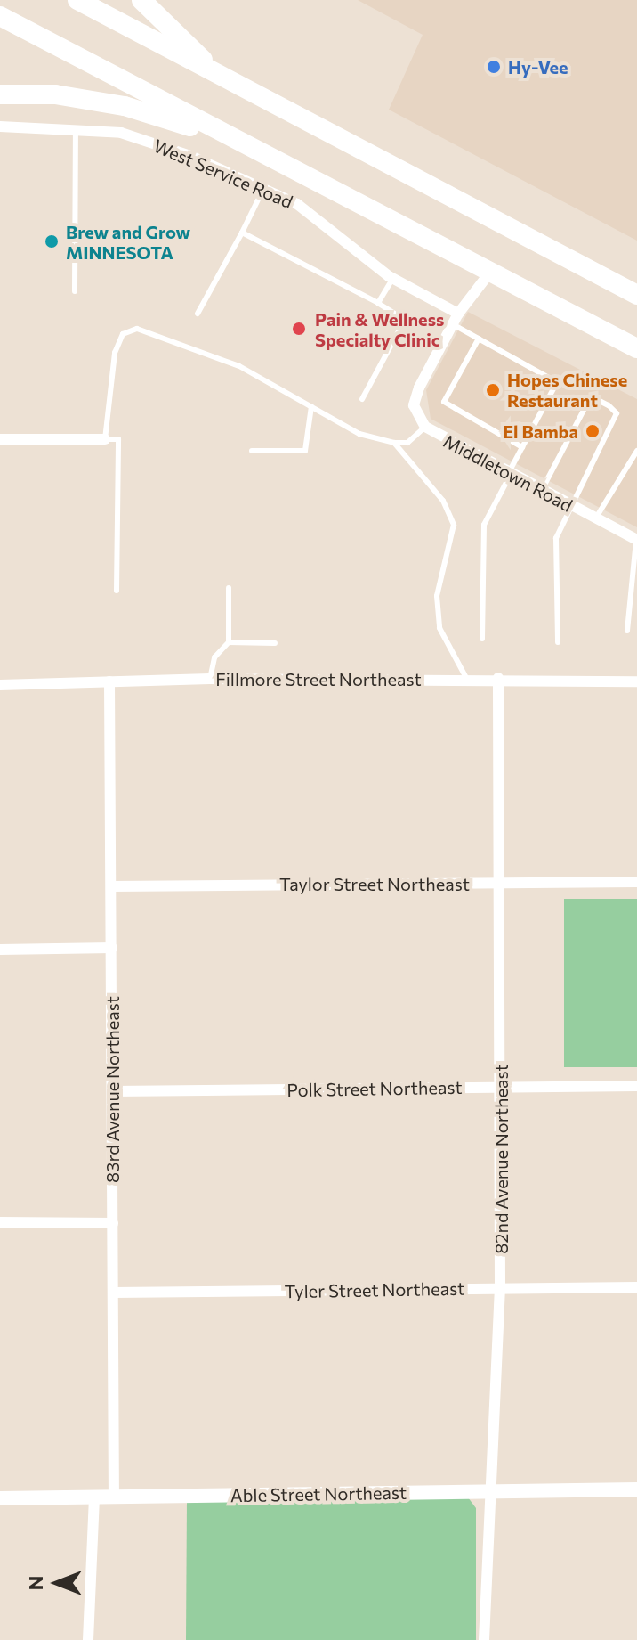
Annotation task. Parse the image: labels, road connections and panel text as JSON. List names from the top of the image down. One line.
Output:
{"streets":{"street":["West Service Road","Middletown Road","Fillmore Street Northeast","Taylor Street Northeast","Polk Street Northeast","83rd Avenue Northeast","82nd Avenue Northeast","Tyler Street Northeast","Able Street Northeast"]},"crossings":[["West Service Road","Middletown Road"],["Fillmore Street Northeast","83rd Avenue Northeast"],["Fillmore Street Northeast","82nd Avenue Northeast"],["Taylor Street Northeast","83rd Avenue Northeast"],["Taylor Street Northeast","82nd Avenue Northeast"],["Polk Street Northeast","83rd Avenue Northeast"],["Polk Street Northeast","82nd Avenue Northeast"],["83rd Avenue Northeast","Tyler Street Northeast"],["83rd Avenue Northeast","Able Street Northeast"],["82nd Avenue Northeast","Tyler Street Northeast"],["82nd Avenue Northeast","Able Street Northeast"]],"places":["Hy-Vee","Brew and Grow MINNESOTA","Pain & Wellness Specialty Clinic","Hopes Chinese Restaurant","El Bamba"],"north":"left"}
